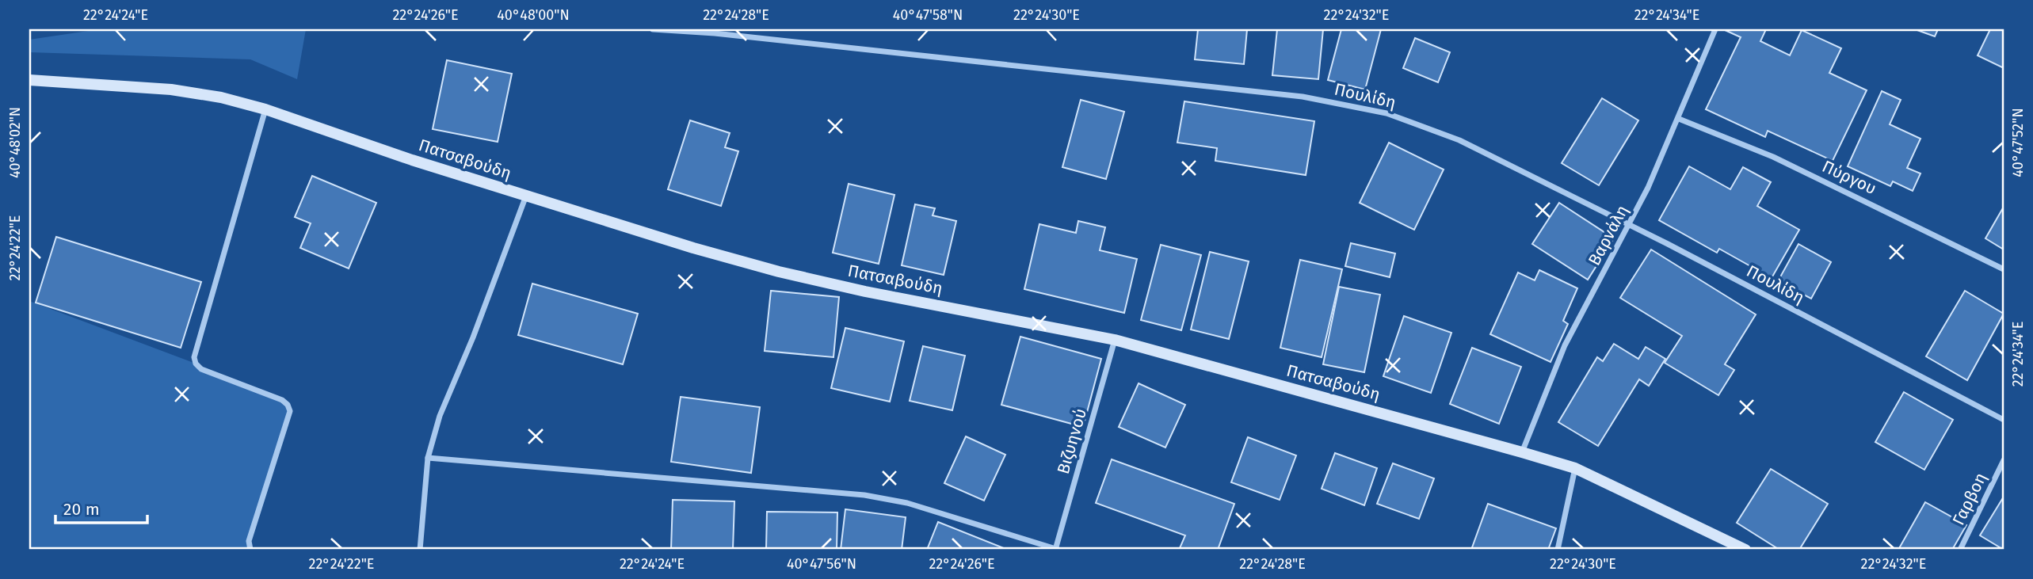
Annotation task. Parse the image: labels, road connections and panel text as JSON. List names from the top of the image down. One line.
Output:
{"streets":{"street":["Πουλίδη","Πατσαβούδη","Πύργου","Βαρνάλη","Βιζυηνού","Γαρβοη"]},"crossings":[["Πουλίδη","Βαρνάλη"],["Πατσαβούδη","Βαρνάλη"],["Πατσαβούδη","Βιζυηνού"],["Πύργου","Βαρνάλη"]],"scale_bar":"20 m","coordinates":["22°24'24\"E","22°24'26\"E","40°48'00\"N","22°24'28\"E","40°47'58\"N","22°24'30\"E","22°24'32\"E","22°24'34\"E","40°47'52\"N","40°48'02\"N","22°24'22\"E","40°47'56\"N"]}
